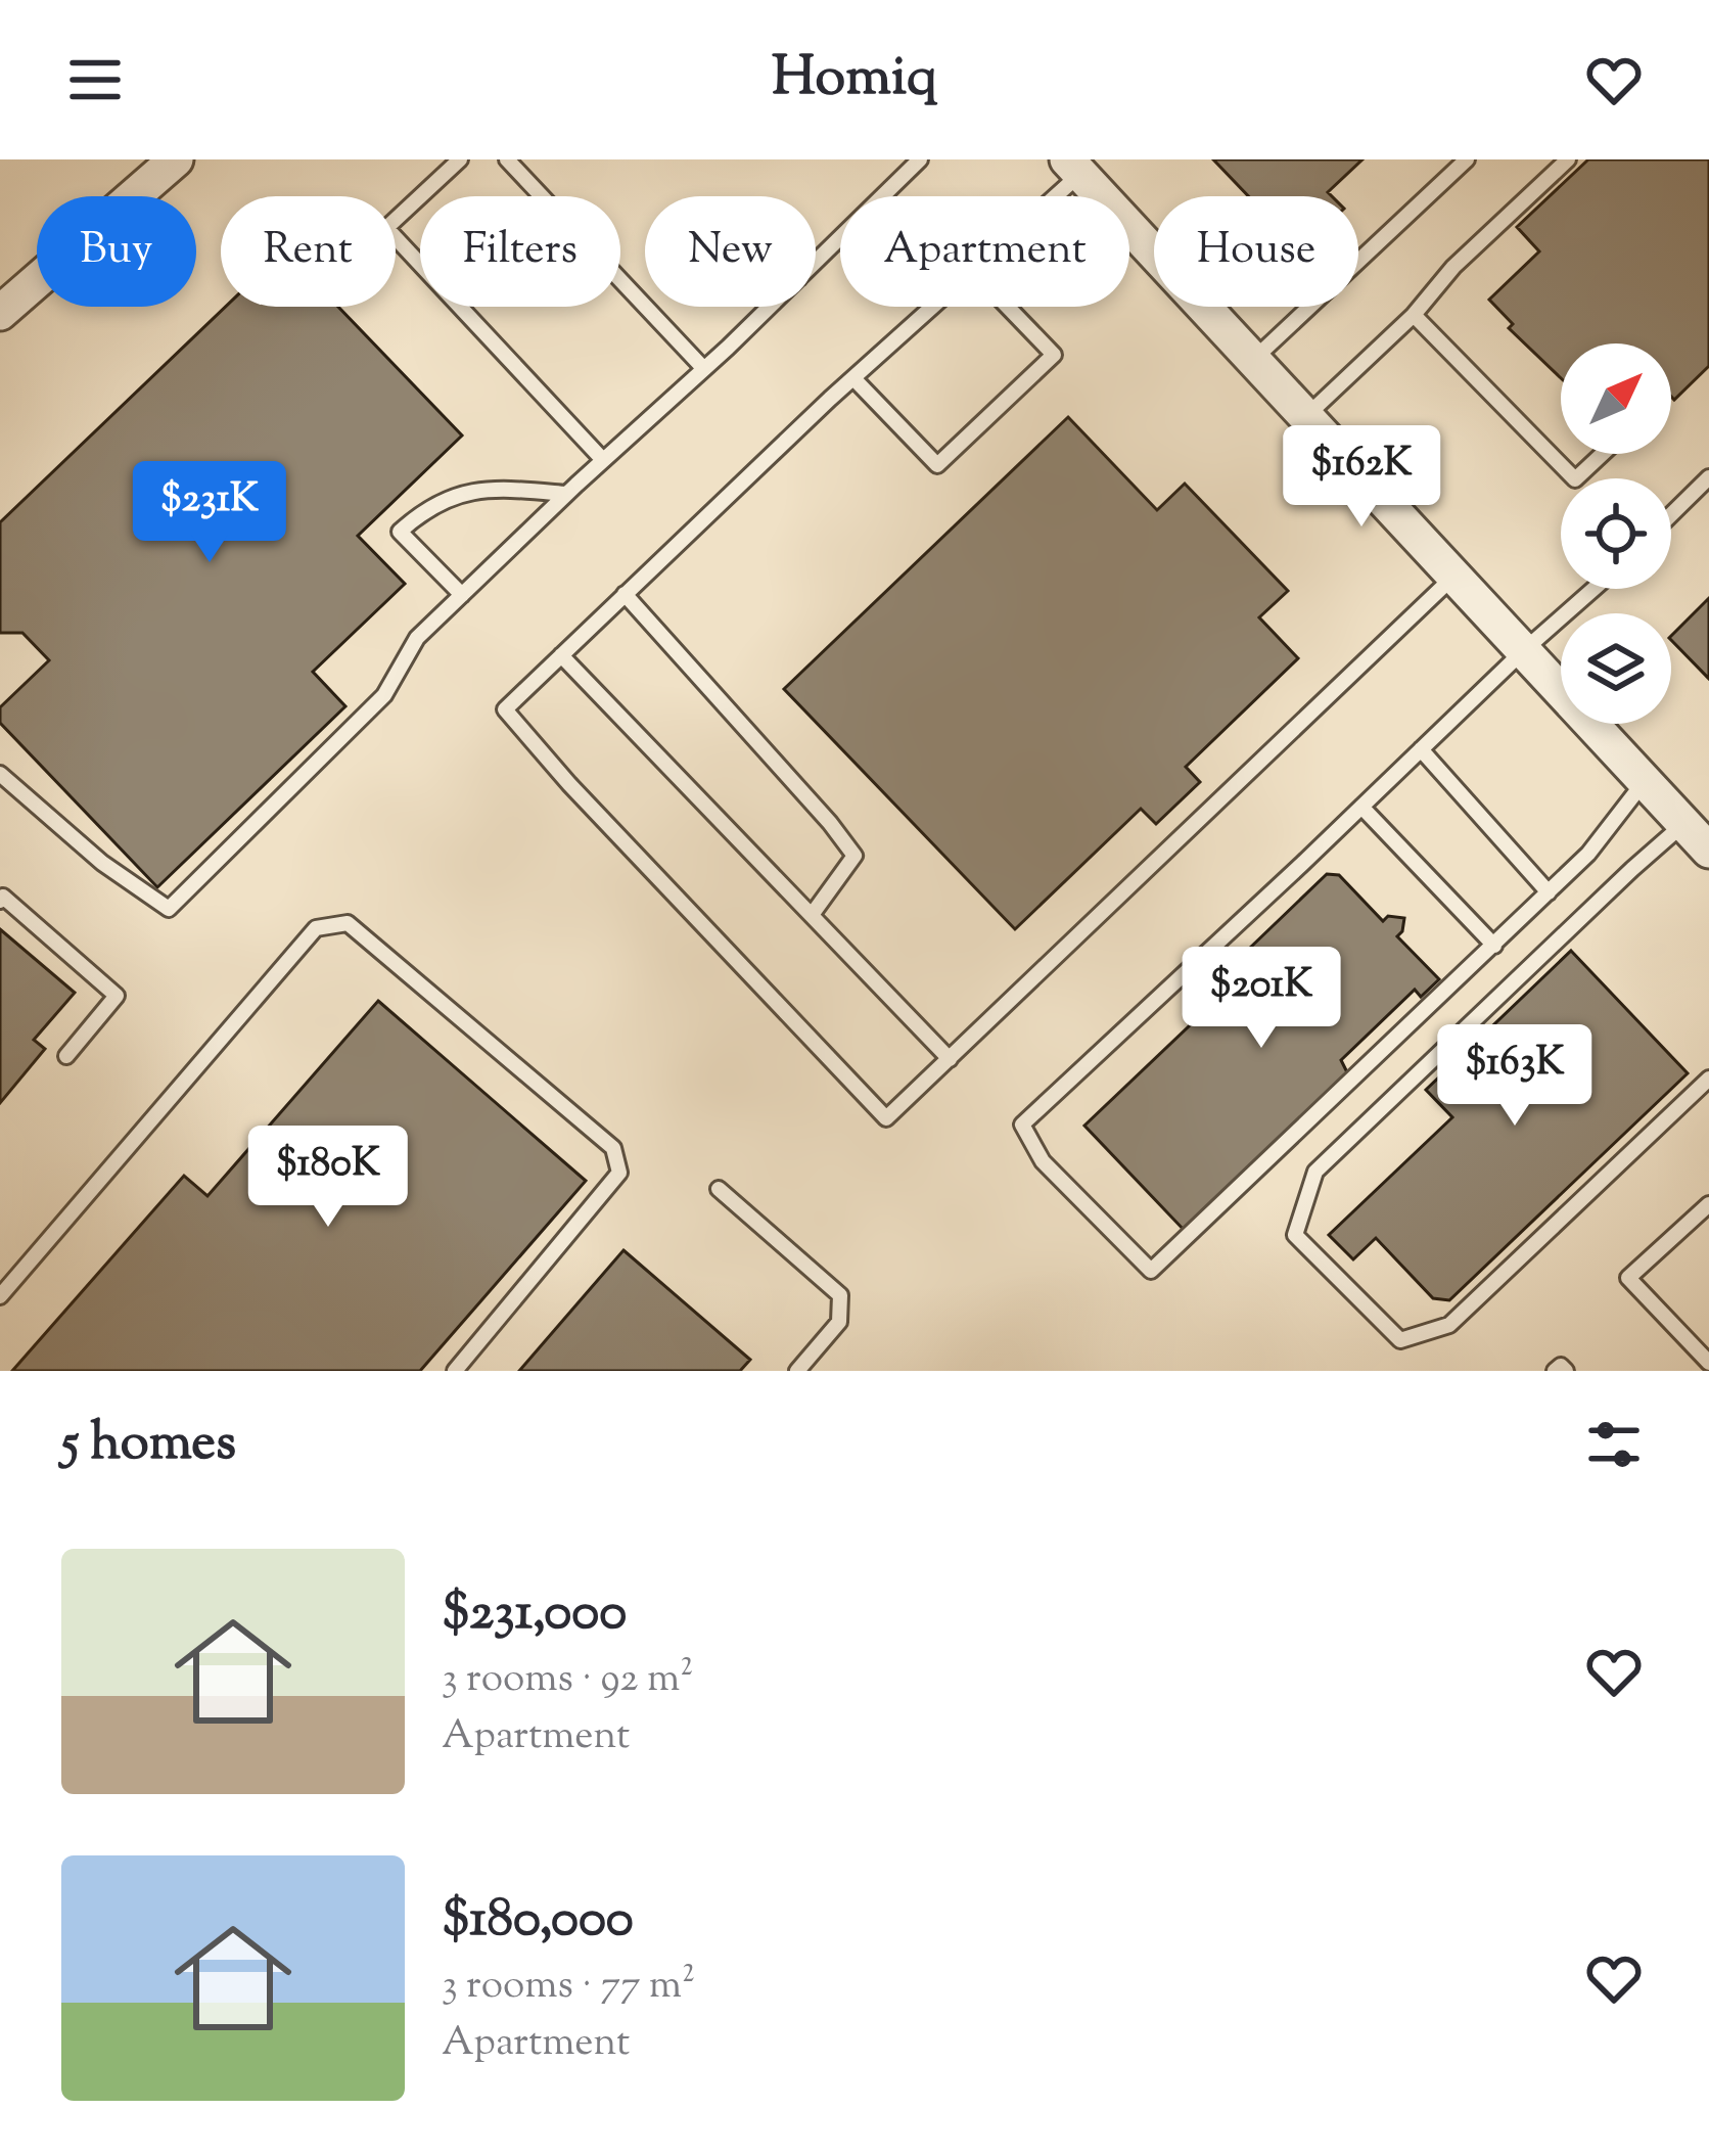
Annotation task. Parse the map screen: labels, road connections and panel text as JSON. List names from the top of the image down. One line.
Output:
{"north":"top right","page":{"header":"Homiq","chip":["Buy","Rent","Filters","New","Apartment","House"],"price":["$162K","$231K","$201K","$163K","$180K"],"heading":"5 homes","list":[{"name":"$231,000","note":"3 rooms · 92 m² · Apartment"},{"name":"$180,000","note":"3 rooms · 77 m² · Apartment"}]}}
